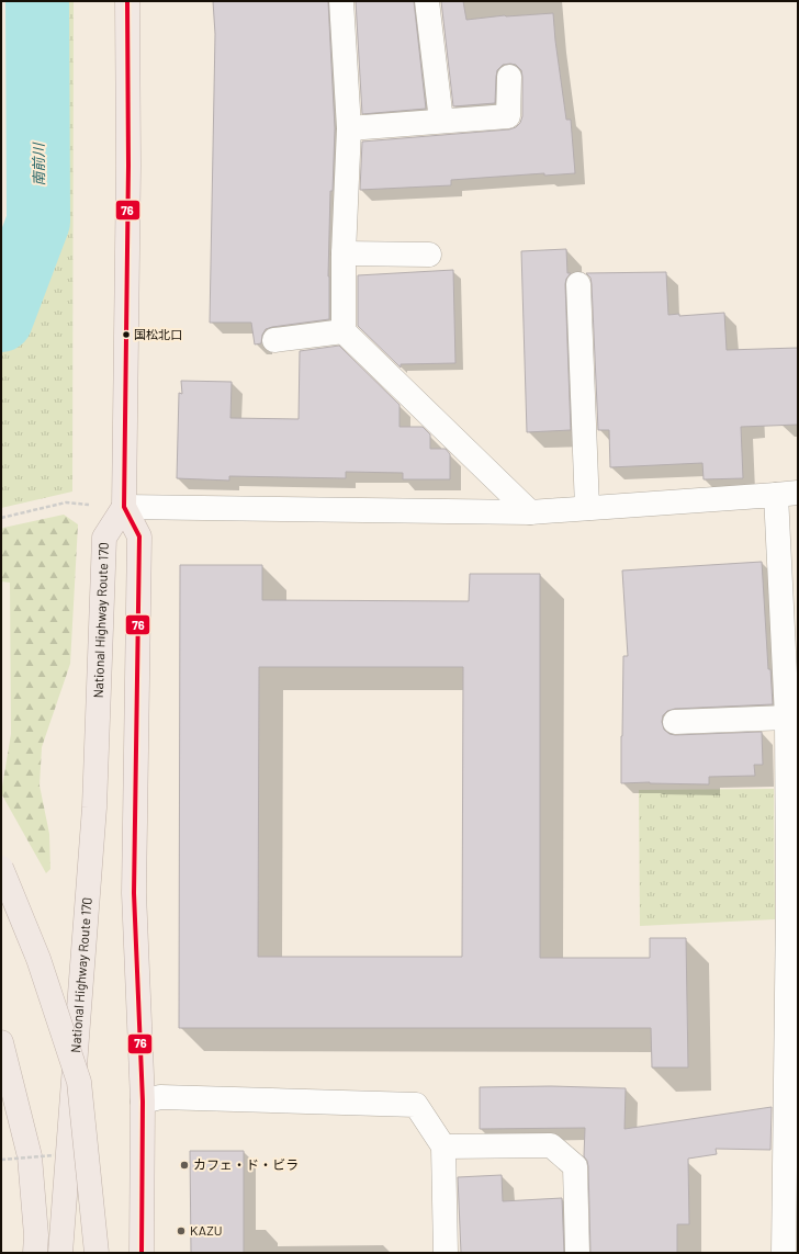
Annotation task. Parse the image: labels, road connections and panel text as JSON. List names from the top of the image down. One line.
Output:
{"streets":{"highway":["National Highway Route 170"]},"water":["南前川"],"places":["国松北口","カフェ・ド・ビラ","KAZU"],"lines":["transit line 76"]}
